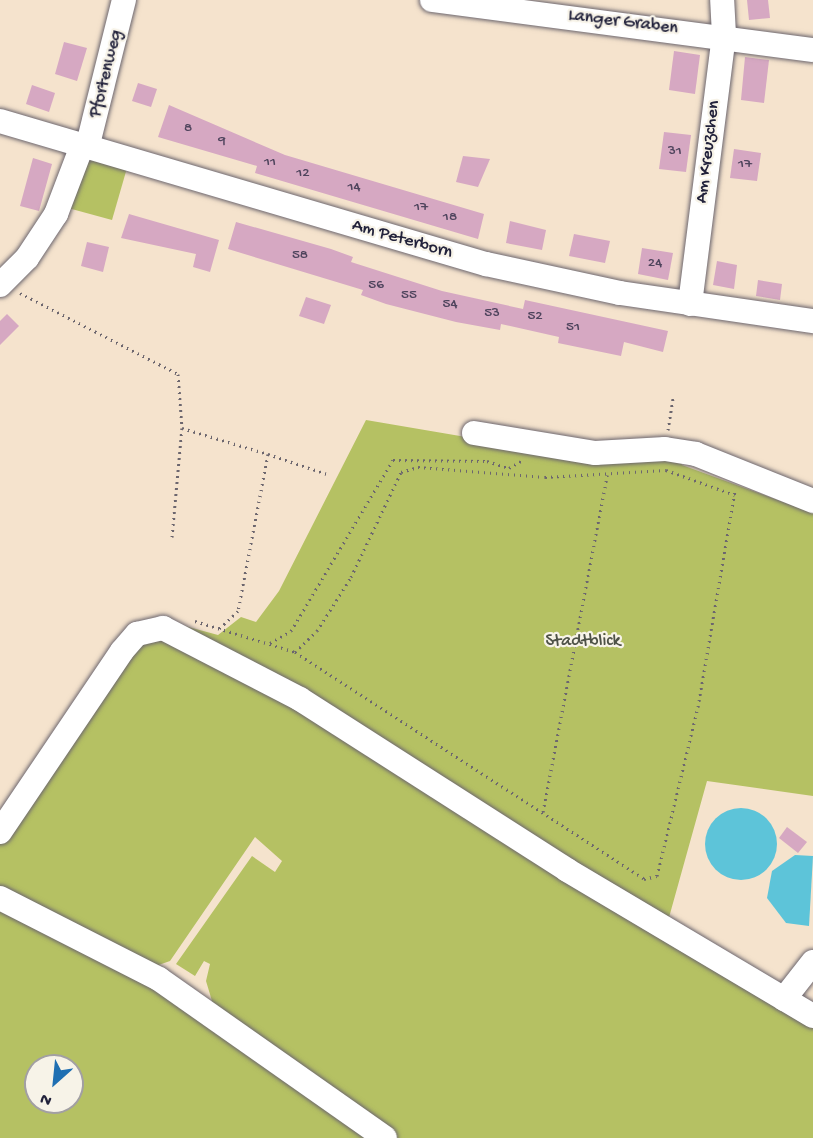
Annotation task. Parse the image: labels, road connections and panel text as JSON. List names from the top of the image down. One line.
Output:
{"streets":{"street":["Langer Graben","Pfortenweg","Am Kreuzchen","Am Peterborn"]},"crossings":[["Langer Graben","Am Kreuzchen"],["Pfortenweg","Am Peterborn"],["Am Kreuzchen","Am Peterborn"]],"parks":["Stadtblick"],"house_numbers":["8","9","31","11","17","12","14","17","18","58","24","56","55","54","53","52","51"],"north":"bottom left"}
